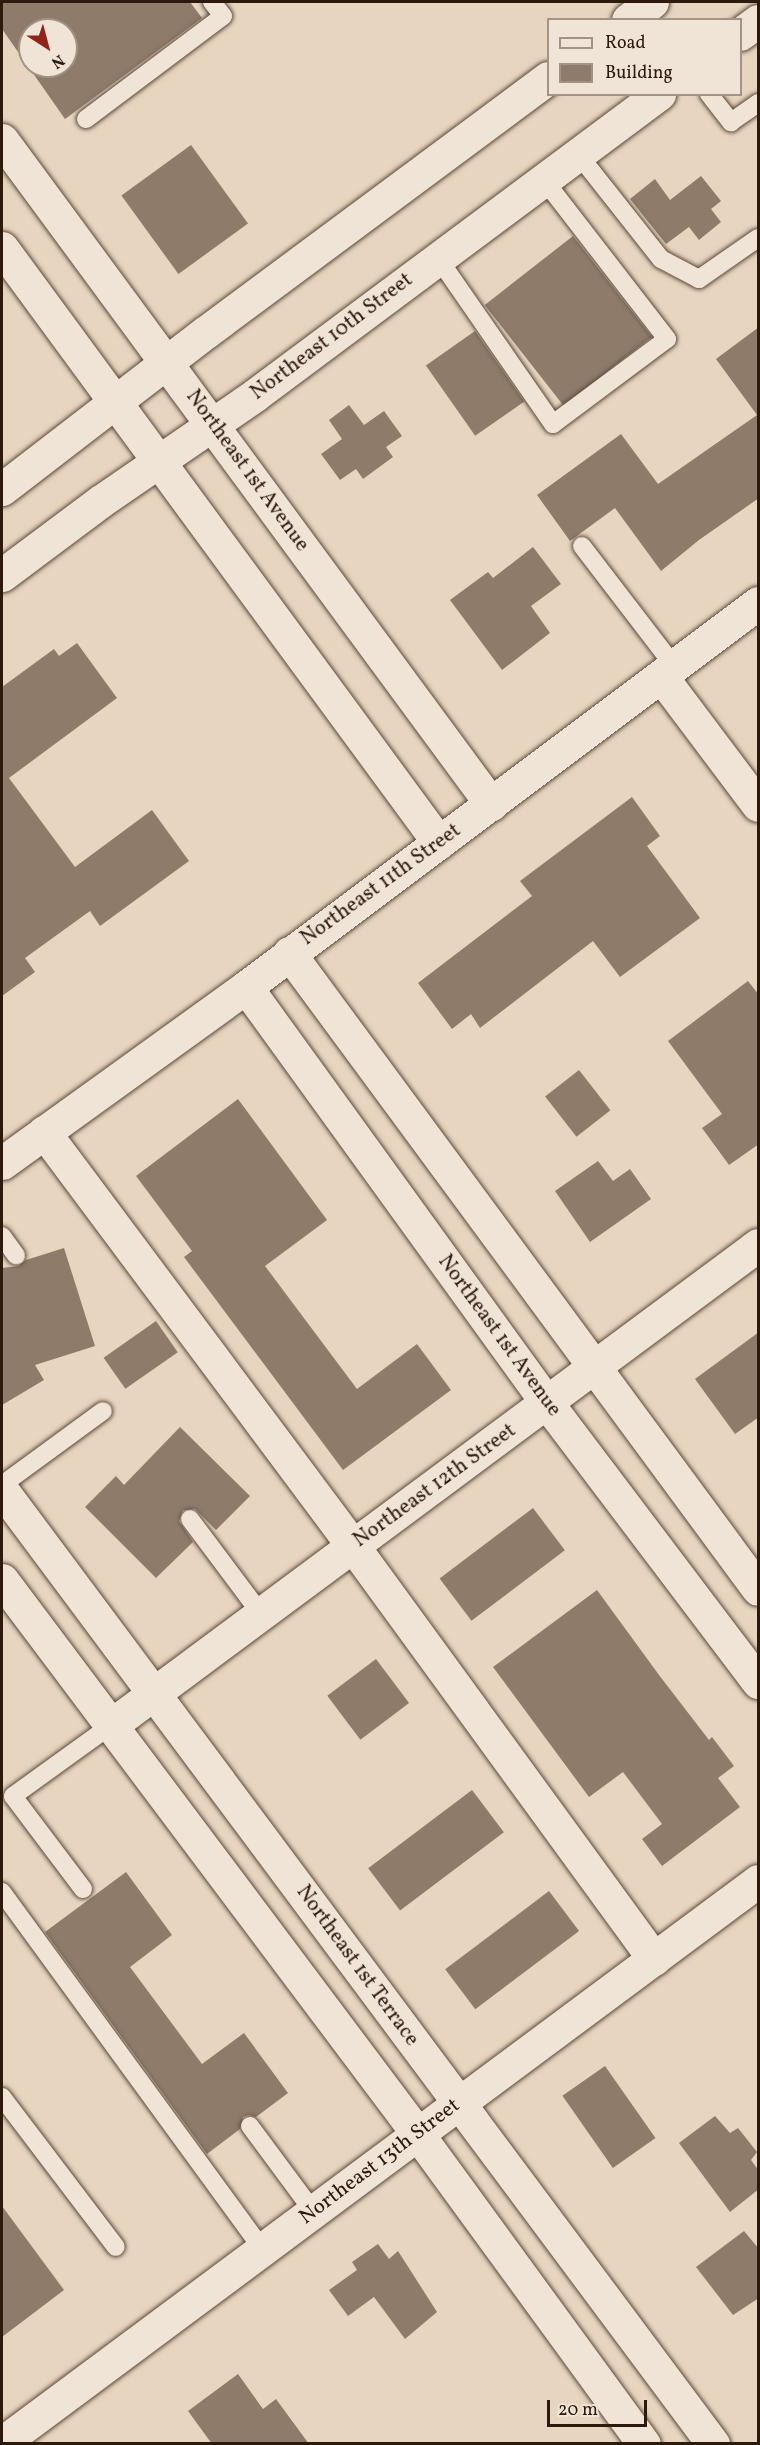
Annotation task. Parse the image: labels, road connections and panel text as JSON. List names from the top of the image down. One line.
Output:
{"streets":{"street":["Northeast 10th Street","Northeast 1st Avenue","Northeast 11th Street","Northeast 12th Street","Northeast 1st Terrace","Northeast 13th Street"]},"crossings":[["Northeast 10th Street","Northeast 1st Avenue"],["Northeast 1st Avenue","Northeast 11th Street"],["Northeast 1st Avenue","Northeast 12th Street"],["Northeast 12th Street","Northeast 1st Terrace"],["Northeast 1st Terrace","Northeast 13th Street"]],"legend":["Road","Building"],"scale_bar":"20 m","north":"bottom right"}
